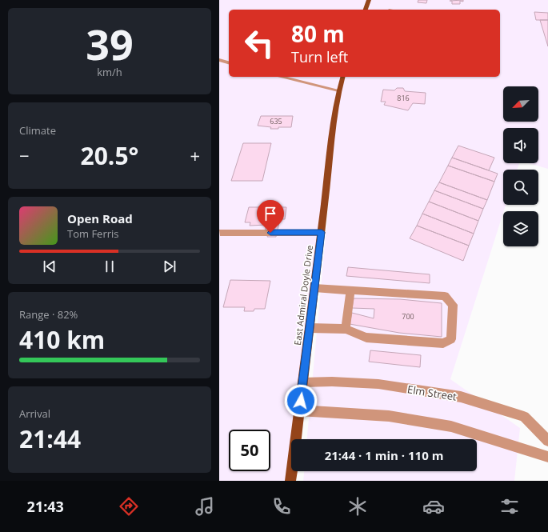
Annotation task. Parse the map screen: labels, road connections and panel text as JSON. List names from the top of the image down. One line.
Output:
{"streets":{"main road":["East Admiral Doyle Drive"],"street":["Elm Street"]},"crossings":[["East Admiral Doyle Drive","Elm Street"]],"house_numbers":["816","635","700"],"north":"bottom left","page":{"tile":[["39","km/h"],"Climate",["Range · 82%","410 km"],["Arrival","21:44"]],"turn":["80 m","Turn left"],"heat":["−","20.5°","+"],"song":["Open Road","Tom Ferris"],"limit":"50","trip":"21:44 · 1 min · 110 m","tabs":"21:43"}}
